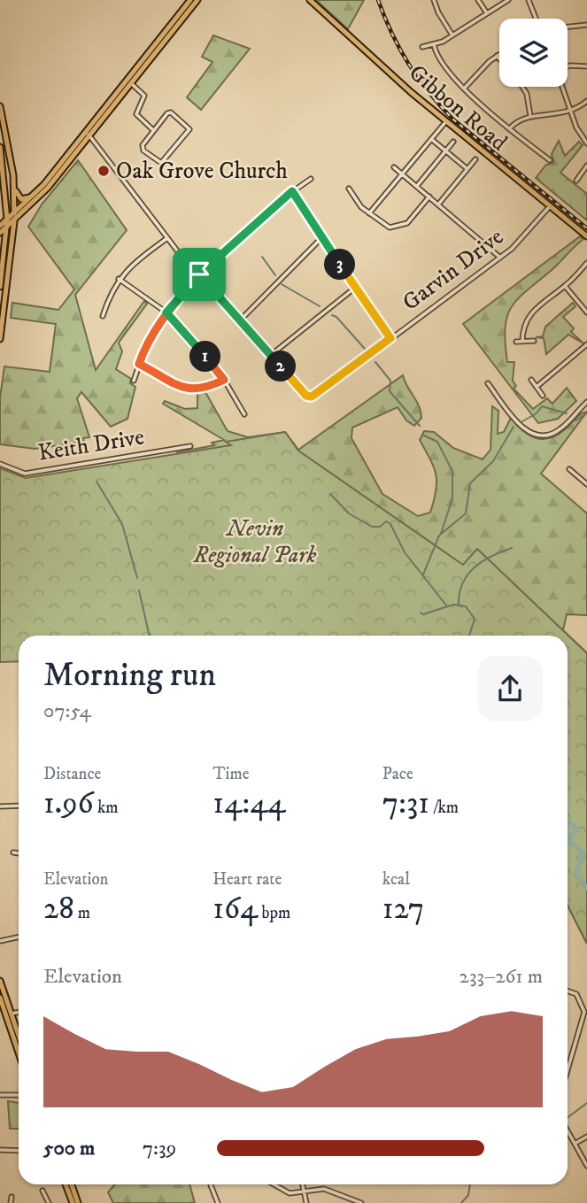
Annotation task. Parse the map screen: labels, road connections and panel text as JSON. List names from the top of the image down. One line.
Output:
{"streets":{"main road":["Gibbon Road"],"street":["Garvin Drive","Keith Drive"]},"crossings":[["Gibbon Road","Garvin Drive"]],"parks":["Nevin Regional Park"],"places":["Oak Grove Church"],"page":{"pins":["3","1","2"],"heading":["Morning run","07:54"],"stats":[["Distance","1.96 km"],["Time","14:44"],["Pace","7:31 /km"],["Elevation","28 m"],["Heart rate","164 bpm"],["kcal","127"]],"chart":["Elevation","233–261 m"],"list":[{"name":"500 m","note":"7:39"}]}}
